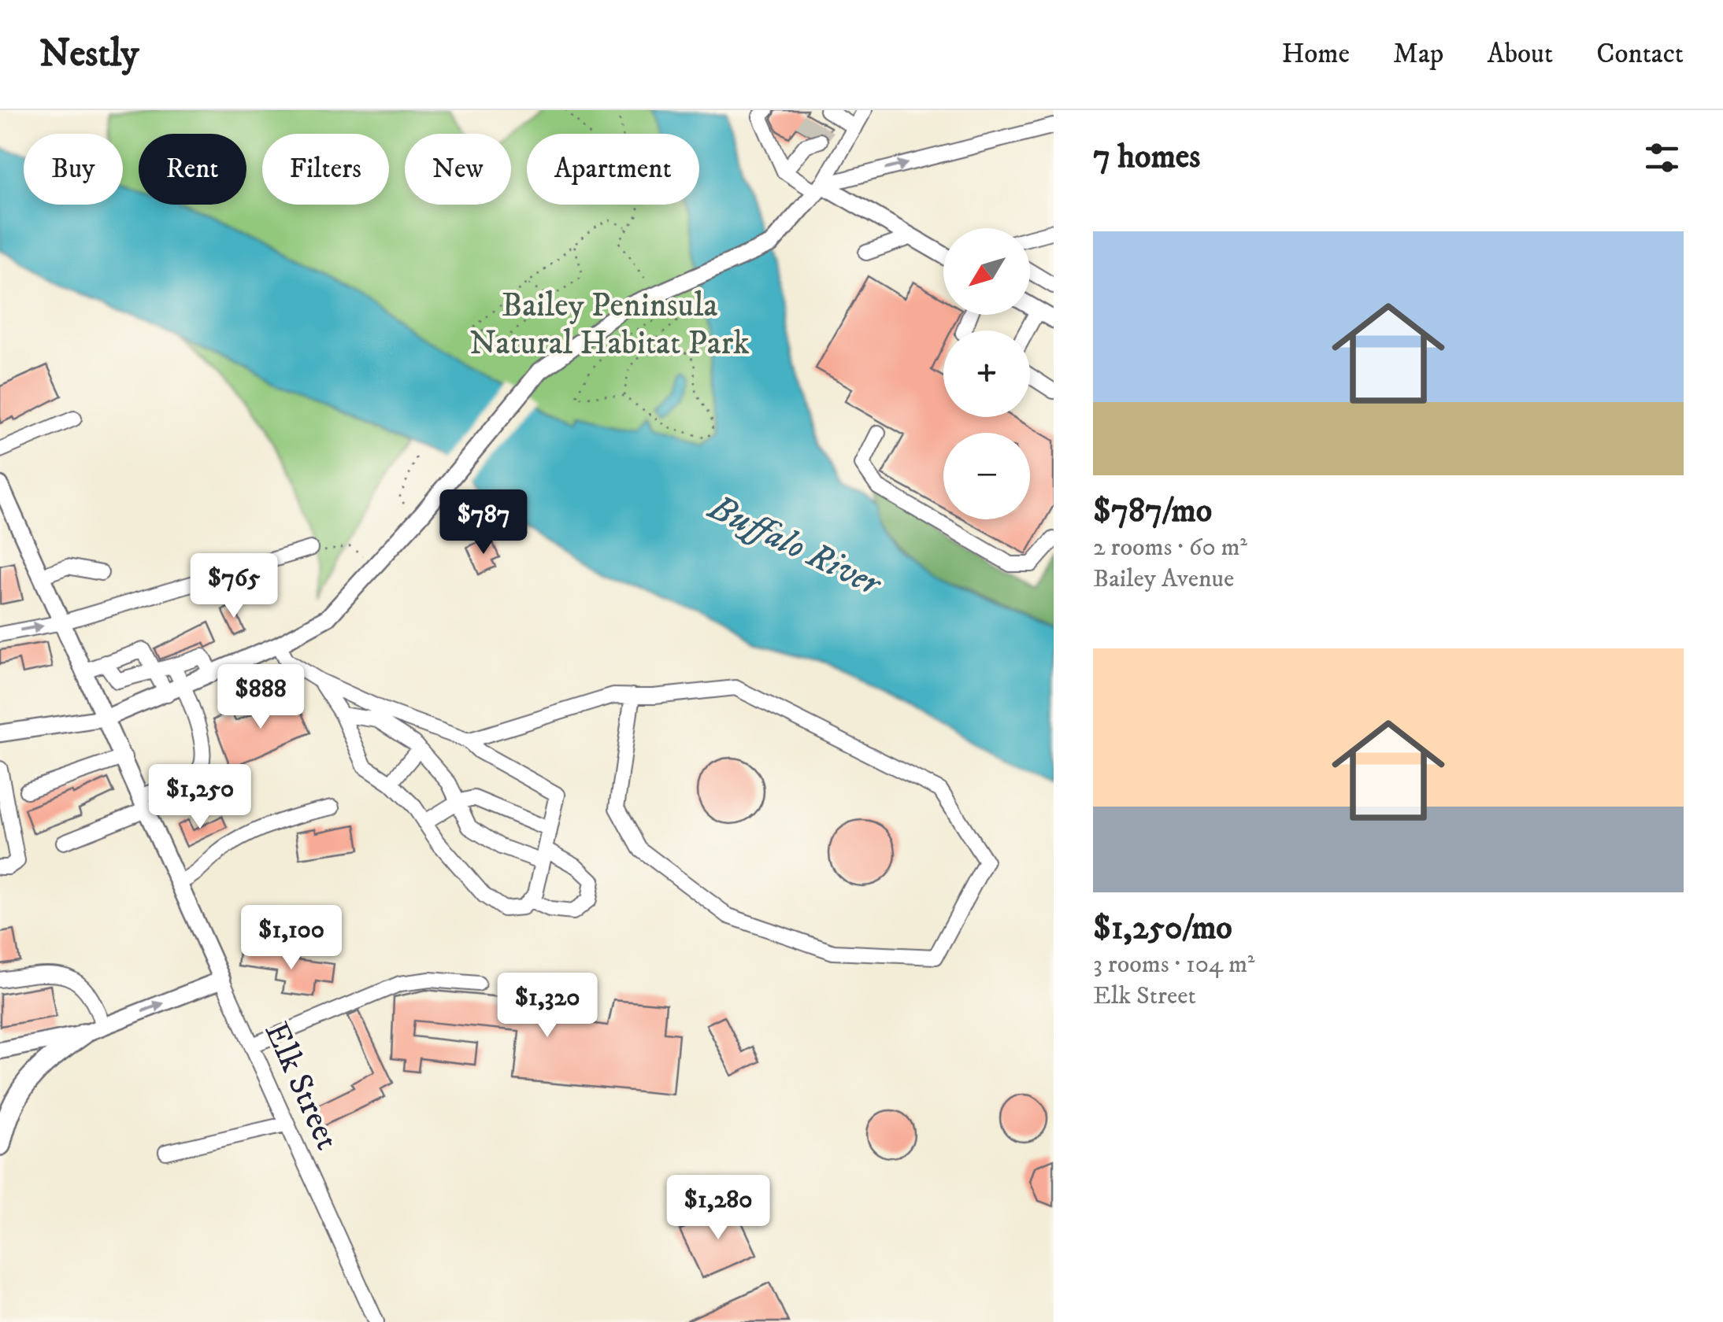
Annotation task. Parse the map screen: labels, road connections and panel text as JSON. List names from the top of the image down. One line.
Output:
{"streets":{"main road":["Elk Street"]},"water":["Buffalo River"],"parks":["Bailey Peninsula Natural Habitat Park"],"north":"bottom left","page":{"header":"Nestly","nav":["Home","Map","About","Contact"],"heading":"7 homes","chip":["Buy","Rent","Filters","New","Apartment"],"list":[{"name":"$787/mo","note":"2 rooms · 60 m² · Bailey Avenue"},{"name":"$1,250/mo","note":"3 rooms · 104 m² · Elk Street"}],"map_buttons":["+","−"],"price":["$787","$765","$888","$1,250","$1,100","$1,320","$1,280"]}}
